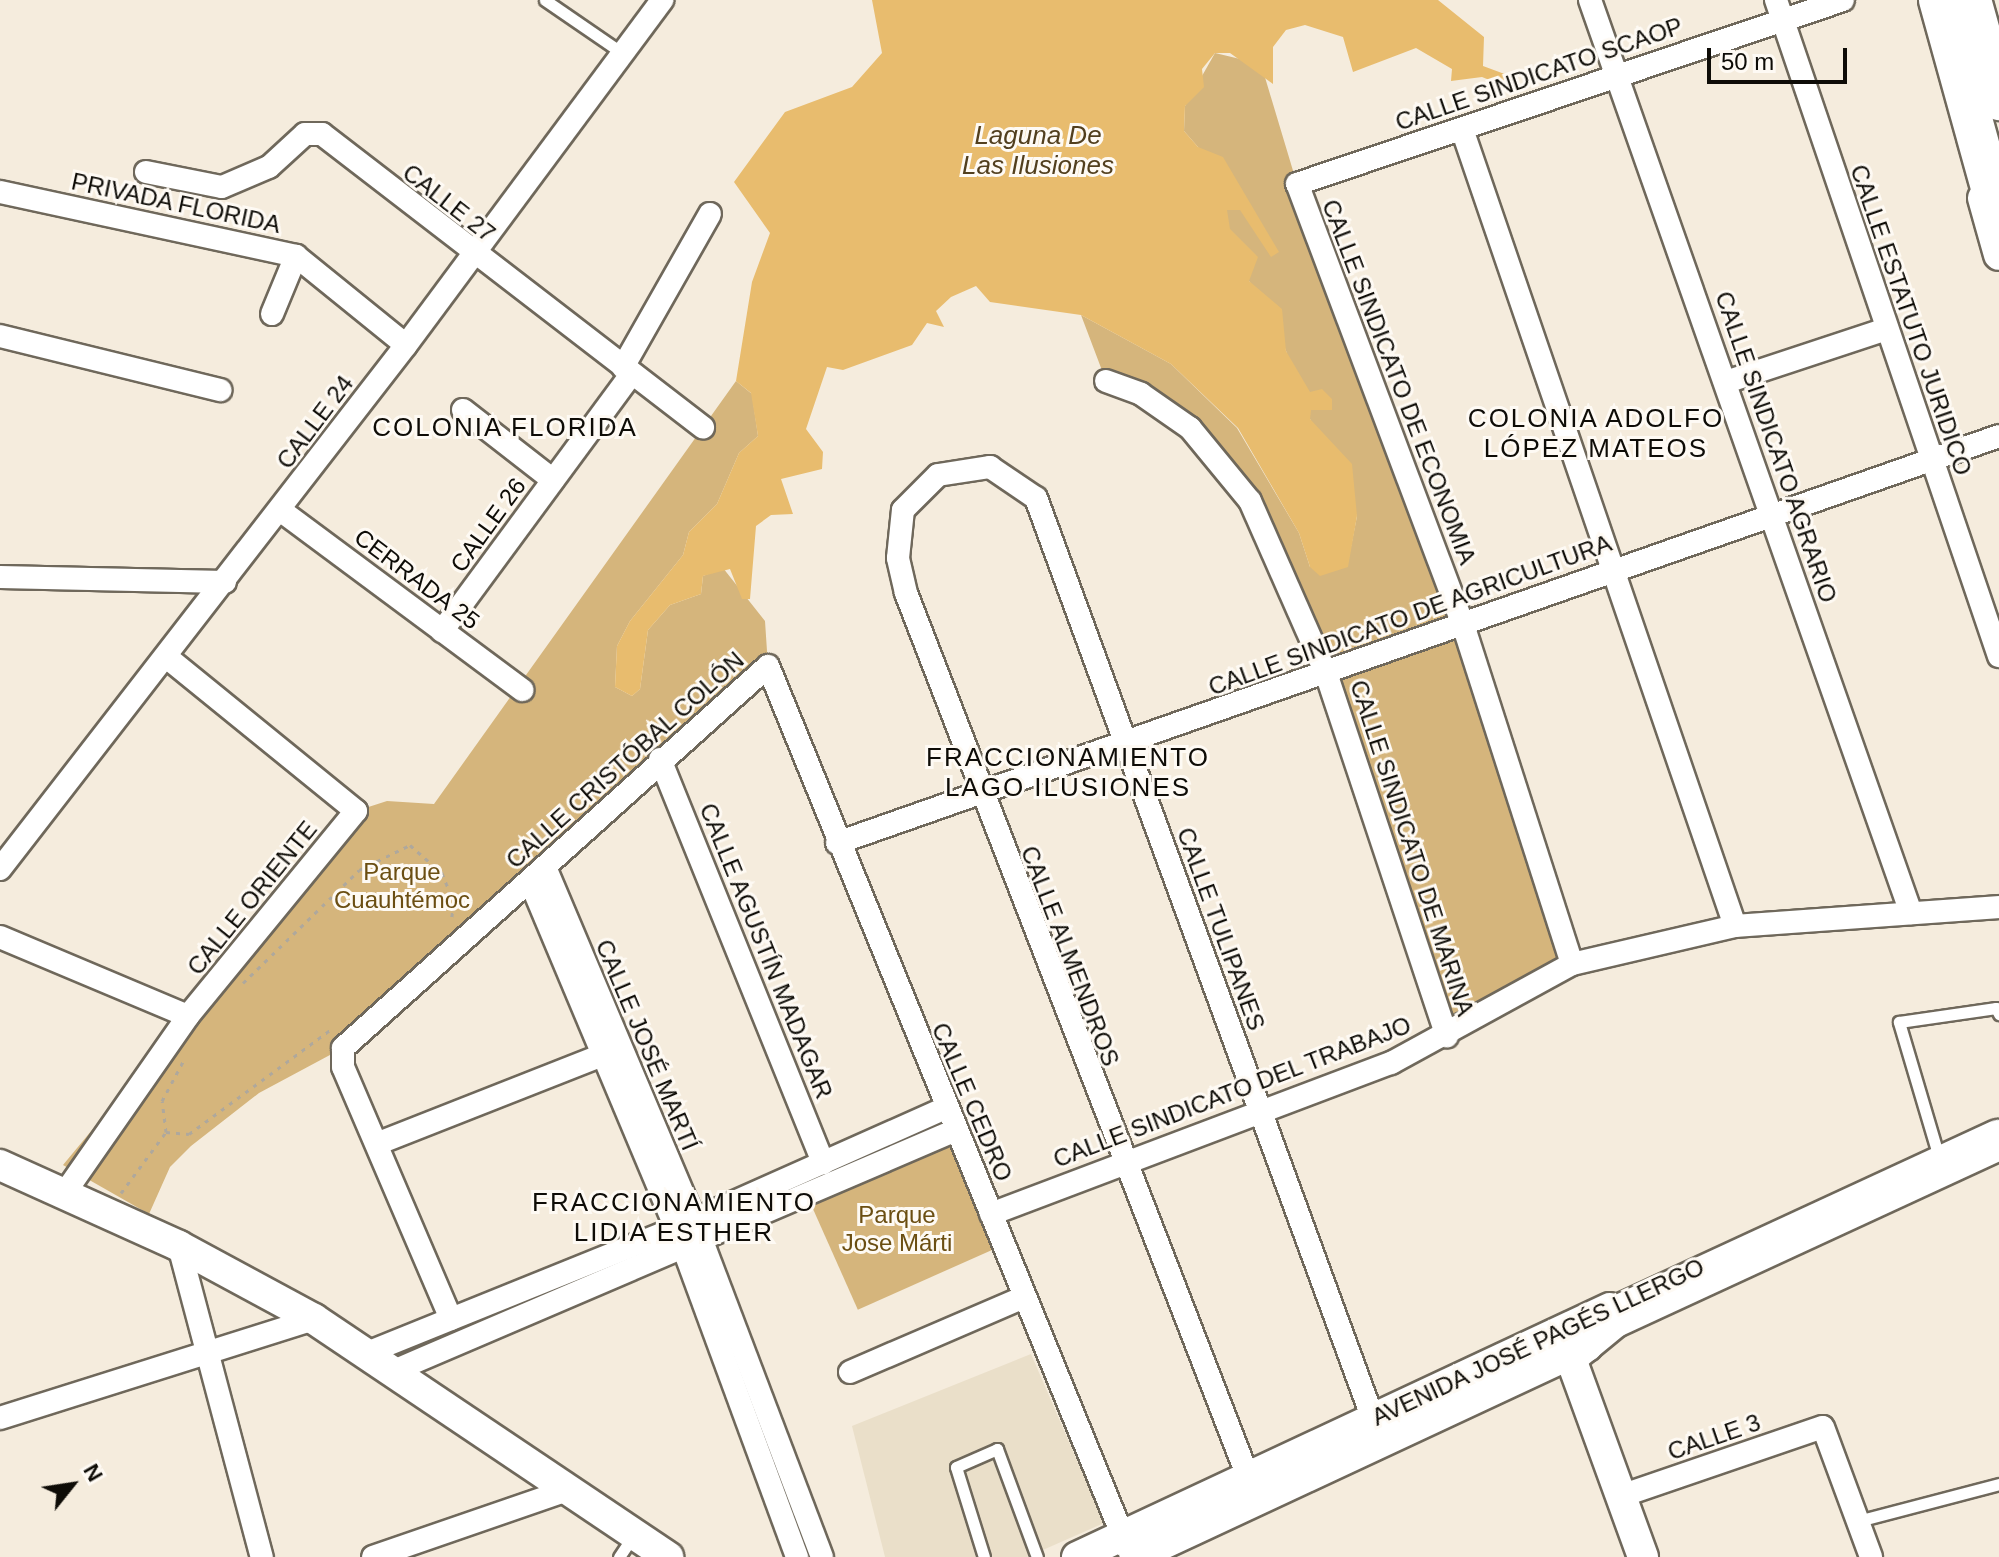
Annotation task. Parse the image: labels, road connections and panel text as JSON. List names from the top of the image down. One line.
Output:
{"streets":{"main road":["AVENIDA JOSÉ PAGÉS LLERGO"],"street":["CALLE SINDICATO SCAOP","PRIVADA FLORIDA","CALLE 27","CALLE ESTATUTO JURIDICO","CALLE SINDICATO DE ECONOMIA","CALLE 24","CALLE SINDICATO AGRARIO","CALLE 26","CERRADA 25","CALLE SINDICATO DE AGRICULTURA","CALLE CRISTÓBAL COLÓN","CALLE SINDICATO DE MARINA","CALLE ORIENTE","CALLE TULIPANES","CALLE AGUSTÍN MADAGAR","CALLE ALMENDROS","CALLE JOSÉ MARTÍ","CALLE SINDICATO DEL TRABAJO","CALLE CEDRO","CALLE 3"]},"crossings":[["CALLE SINDICATO SCAOP","CALLE ESTATUTO JURIDICO"],["CALLE SINDICATO SCAOP","CALLE SINDICATO DE ECONOMIA"],["CALLE SINDICATO SCAOP","CALLE SINDICATO AGRARIO"],["PRIVADA FLORIDA","CALLE 24"],["CALLE 27","CALLE 24"],["CALLE 27","CALLE 26"],["CALLE ESTATUTO JURIDICO","CALLE SINDICATO DE AGRICULTURA"],["CALLE SINDICATO DE ECONOMIA","CALLE SINDICATO DE AGRICULTURA"],["CALLE SINDICATO DE ECONOMIA","CALLE SINDICATO DEL TRABAJO"],["CALLE 24","CERRADA 25"],["CALLE 24","CALLE ORIENTE"],["CALLE SINDICATO AGRARIO","CALLE SINDICATO DE AGRICULTURA"],["CALLE SINDICATO AGRARIO","CALLE SINDICATO DEL TRABAJO"],["CALLE 26","CERRADA 25"],["CALLE SINDICATO DE AGRICULTURA","CALLE SINDICATO DE MARINA"],["CALLE SINDICATO DE AGRICULTURA","CALLE TULIPANES"],["CALLE SINDICATO DE AGRICULTURA","CALLE ALMENDROS"],["CALLE SINDICATO DE AGRICULTURA","CALLE CEDRO"],["CALLE CRISTÓBAL COLÓN","CALLE AGUSTÍN MADAGAR"],["CALLE CRISTÓBAL COLÓN","CALLE JOSÉ MARTÍ"],["CALLE CRISTÓBAL COLÓN","CALLE CEDRO"],["CALLE SINDICATO DE MARINA","CALLE SINDICATO DEL TRABAJO"],["CALLE TULIPANES","CALLE ALMENDROS"],["CALLE TULIPANES","CALLE SINDICATO DEL TRABAJO"],["CALLE TULIPANES","AVENIDA JOSÉ PAGÉS LLERGO"],["CALLE ALMENDROS","CALLE SINDICATO DEL TRABAJO"],["CALLE ALMENDROS","AVENIDA JOSÉ PAGÉS LLERGO"],["CALLE SINDICATO DEL TRABAJO","CALLE CEDRO"],["CALLE CEDRO","AVENIDA JOSÉ PAGÉS LLERGO"]],"districts":["COLONIA ADOLFO LÓPEZ MATEOS","COLONIA FLORIDA","FRACCIONAMIENTO LAGO ILUSIONES","FRACCIONAMIENTO LIDIA ESTHER"],"water":["Laguna De Las Ilusiones"],"parks":["Parque Cuauhtémoc","Parque Jose Márti"],"scale_bar":"50 m","north":"top right"}
